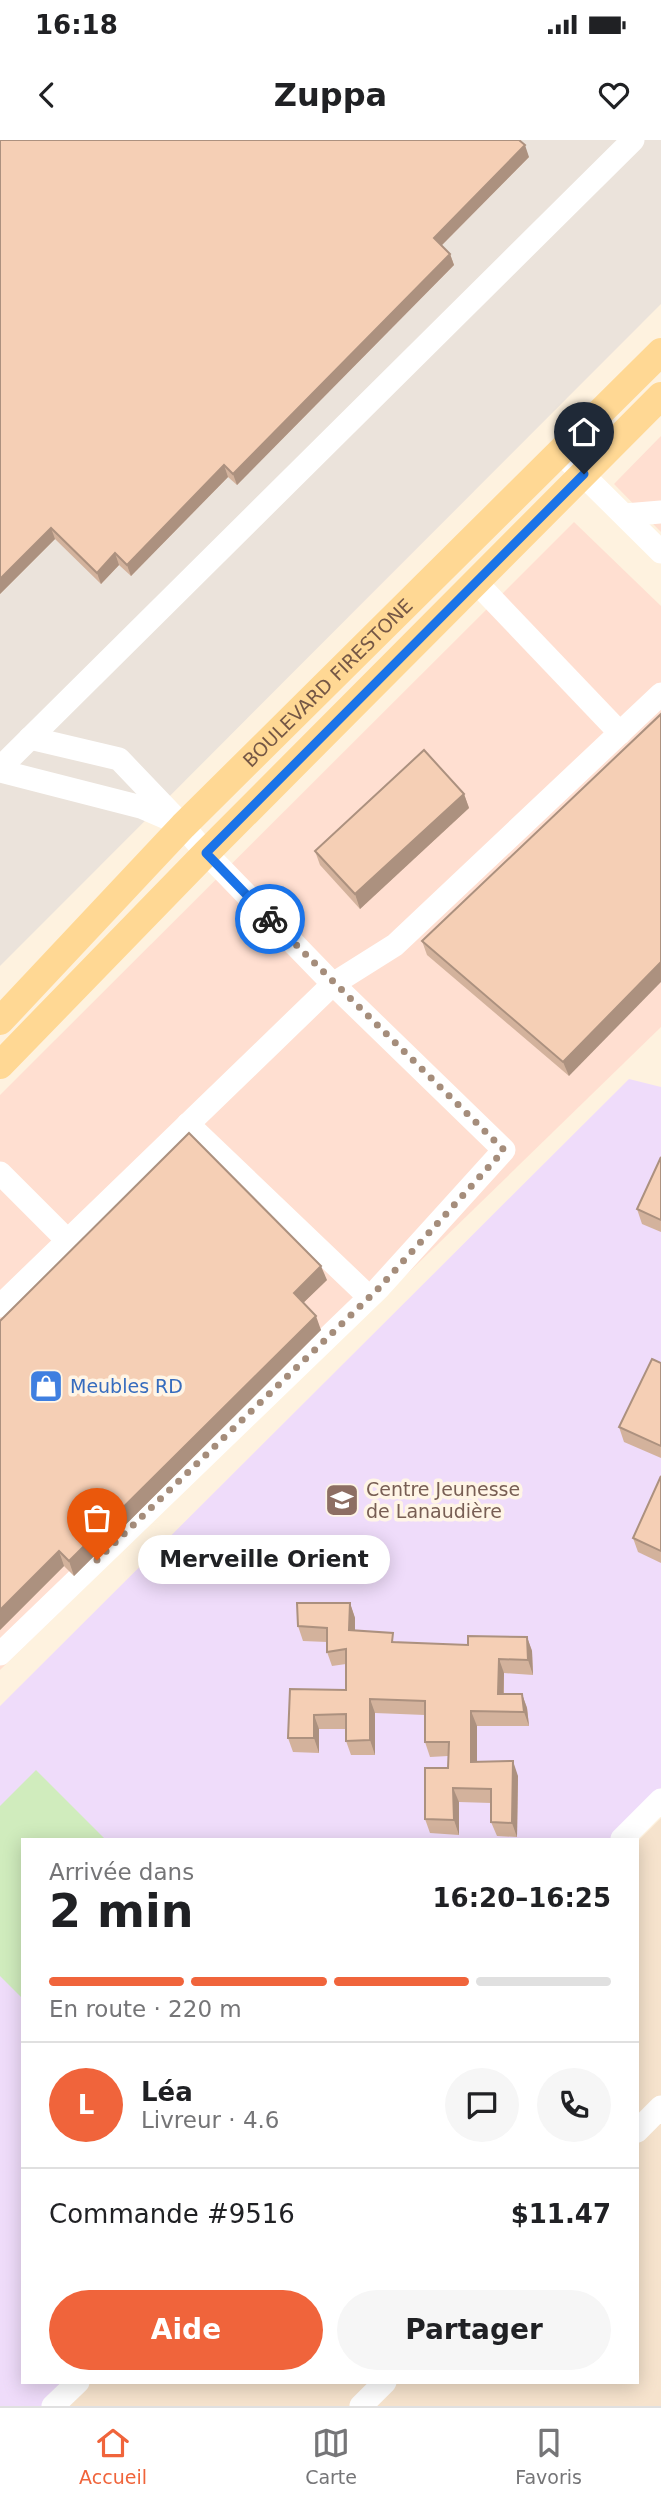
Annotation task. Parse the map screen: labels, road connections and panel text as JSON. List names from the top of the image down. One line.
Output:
{"streets":{"main road":["BOULEVARD FIRESTONE"]},"places":{"shop":["Meubles RD"],"school or university":["Centre Jeunesse de Lanaudière"],"other":["Merveille Orient"]},"page":{"status":"16:18","header":"Zuppa","bubble":"Merveille Orient","heading":["2 min","Arrivée dans","16:20–16:25"],"panel":["Léa","Livreur · 4.6","Commande #9516","$11.47"],"bar":"En route · 220 m","round":"L","buttons":["Aide","Partager"],"tabs":["Accueil","Carte","Favoris"]}}
